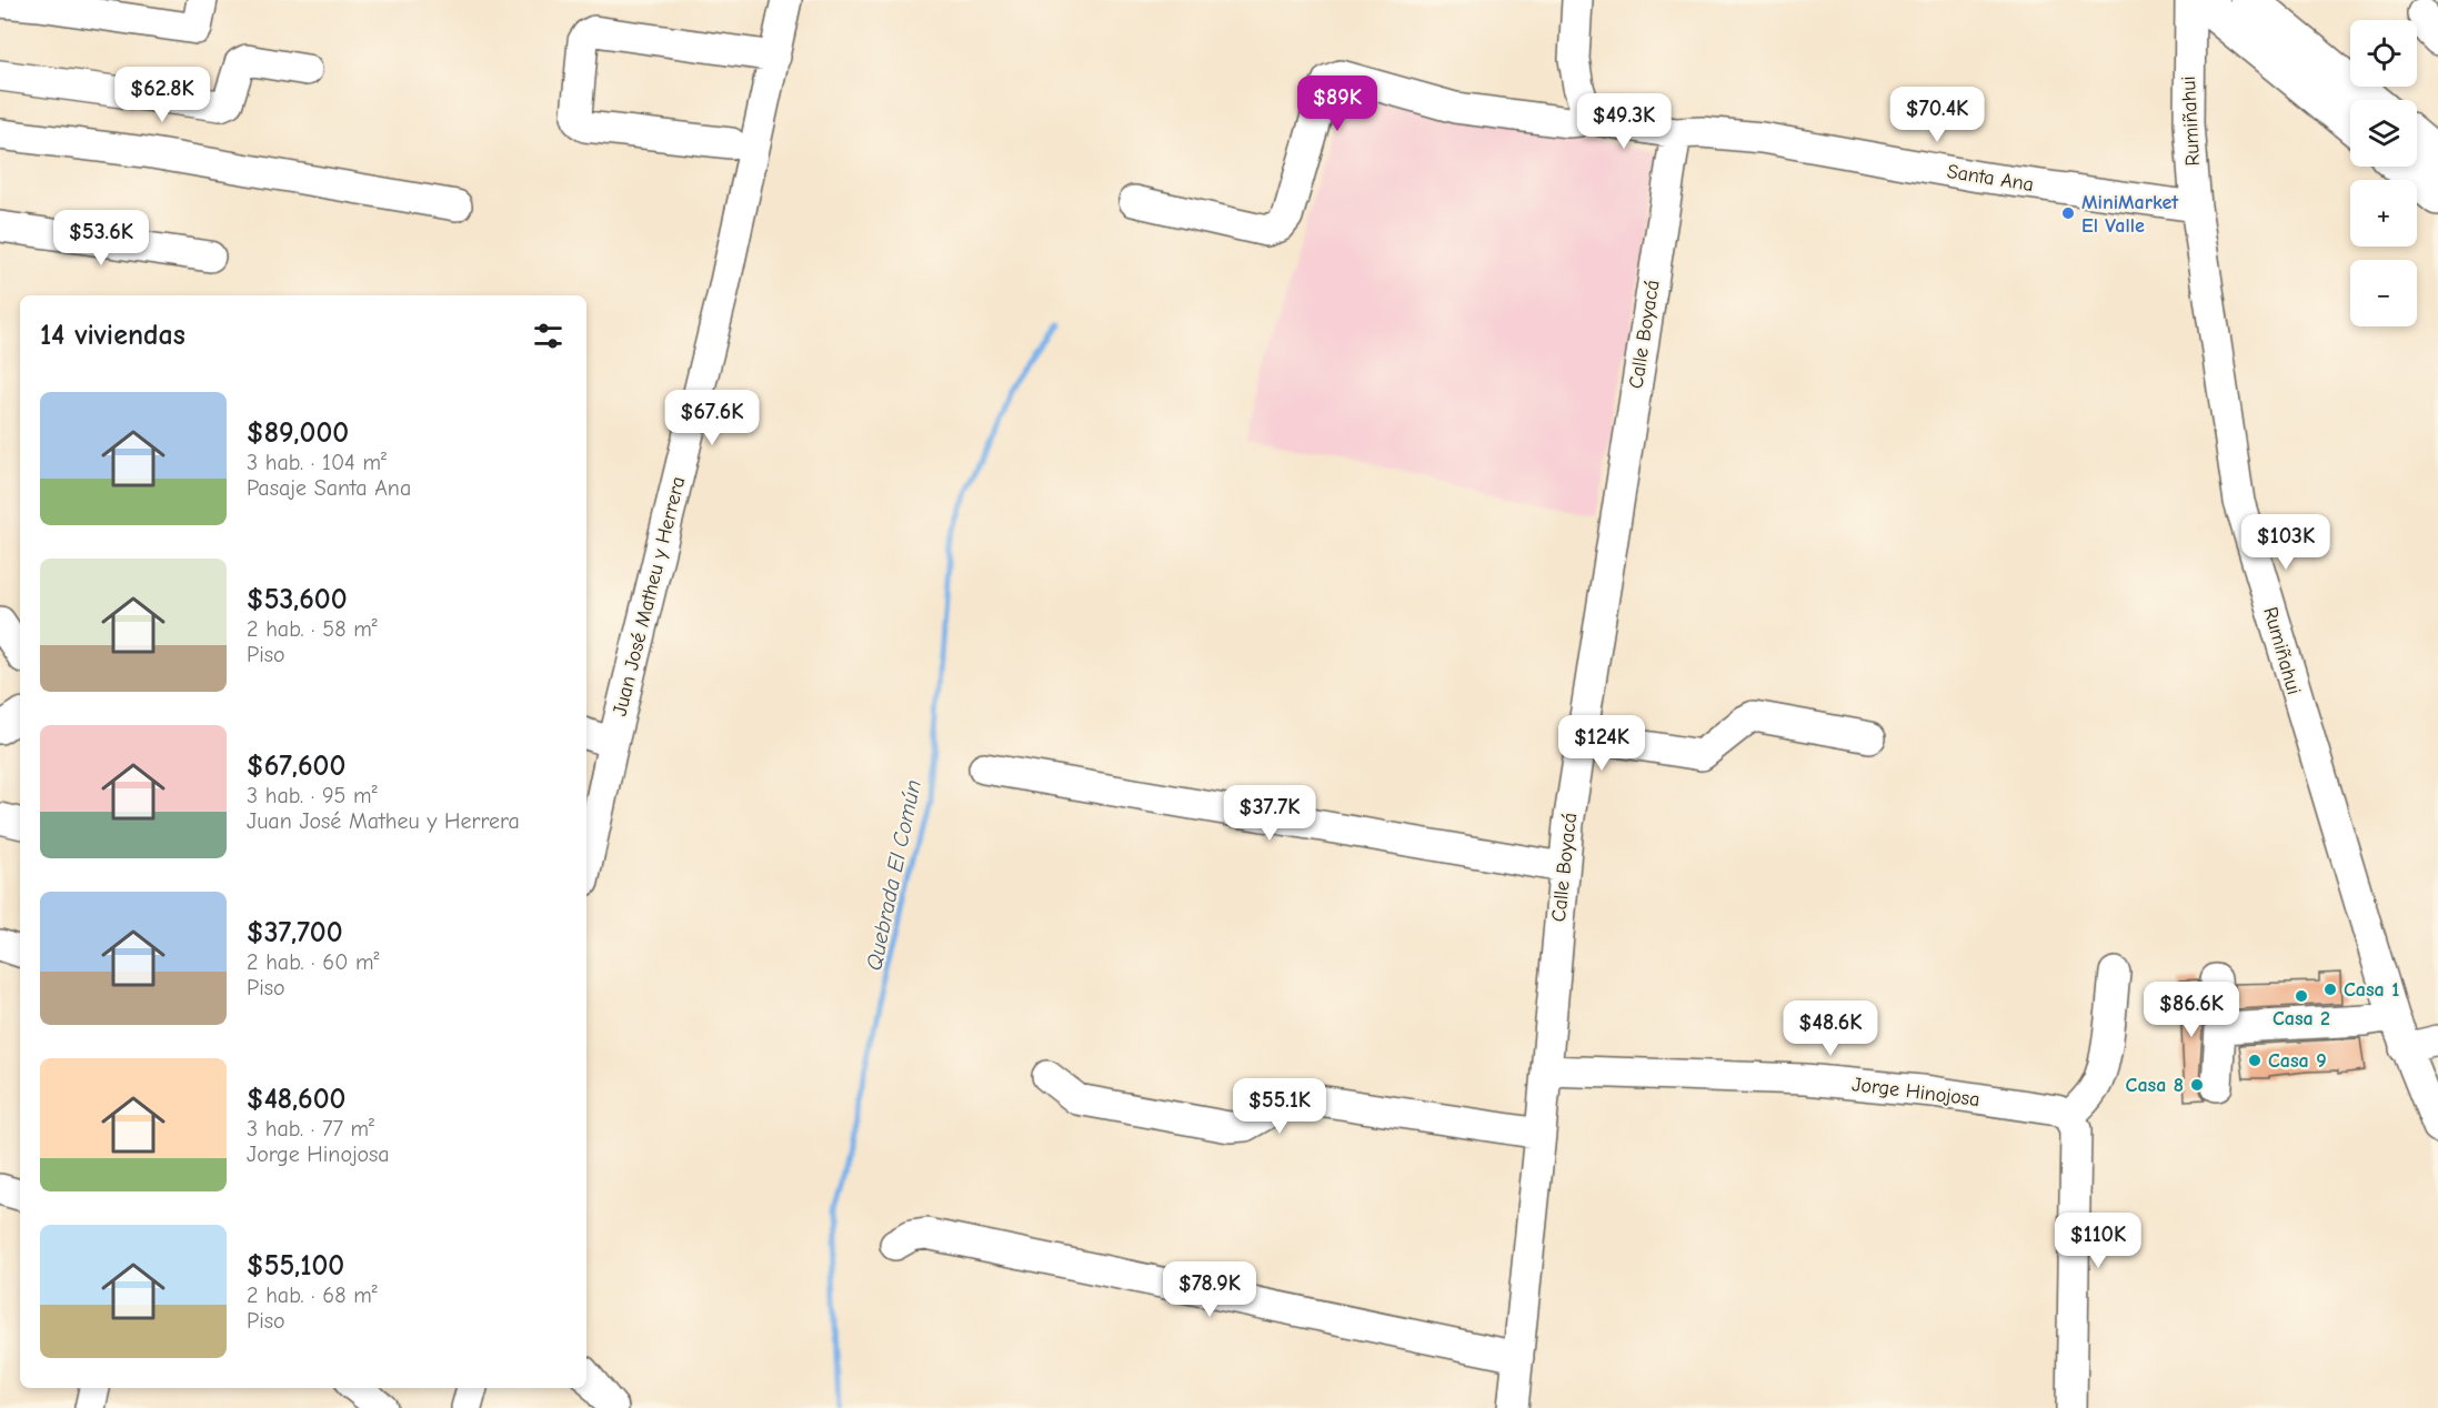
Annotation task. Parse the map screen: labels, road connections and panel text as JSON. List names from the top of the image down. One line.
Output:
{"streets":{"street":["Rumiñahui","Santa Ana","Calle Boyacá","Juan José Matheu y Herrera","Jorge Hinojosa"]},"crossings":[["Rumiñahui","Santa Ana"],["Santa Ana","Calle Boyacá"],["Calle Boyacá","Jorge Hinojosa"]],"water":["Quebrada El Común"],"places":["MiniMarket El Valle","Casa 1","Casa 2","Casa 9","Casa 8"],"page":{"map_buttons":["+","−"],"price":["$62.8K","$89K","$70.4K","$49.3K","$53.6K","$67.6K","$103K","$124K","$37.7K","$86.6K","$48.6K","$55.1K","$110K","$78.9K"],"heading":"14 viviendas","list":[{"name":"$89,000","note":"3 hab. · 104 m² · Pasaje Santa Ana"},{"name":"$53,600","note":"2 hab. · 58 m² · Piso"},{"name":"$67,600","note":"3 hab. · 95 m² · Juan José Matheu y Herrera"},{"name":"$37,700","note":"2 hab. · 60 m² · Piso"},{"name":"$48,600","note":"3 hab. · 77 m² · Jorge Hinojosa"},{"name":"$55,100","note":"2 hab. · 68 m² · Piso"}]}}
